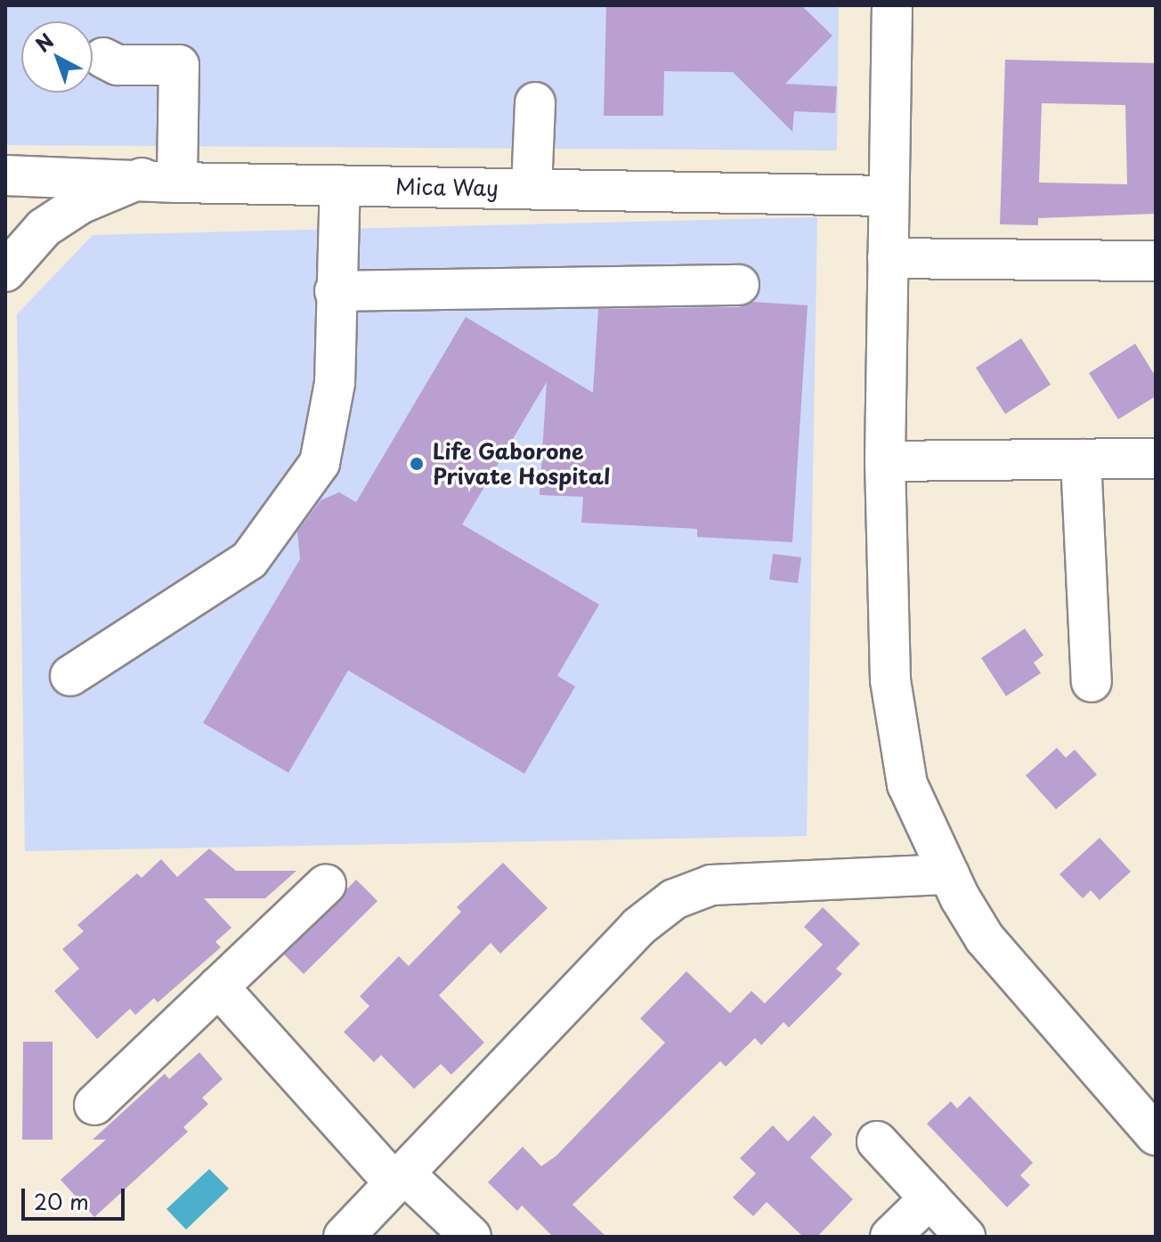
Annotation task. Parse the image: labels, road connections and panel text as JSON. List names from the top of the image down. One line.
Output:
{"streets":{"street":["Mica Way"]},"places":["Life Gaborone Private Hospital"],"scale_bar":"20 m","north":"top left"}
